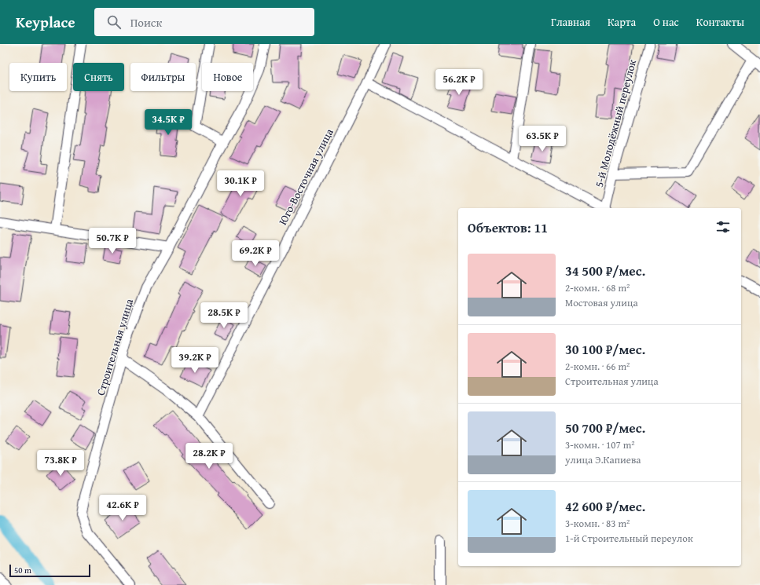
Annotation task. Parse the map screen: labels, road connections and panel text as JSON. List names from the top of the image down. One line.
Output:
{"streets":{"street":["5-й Молодёжный переулок","Юго-Восточная улица","Строительная улица"]},"scale_bar":"50 m","page":{"header":"Keyplace","search":"Поиск","nav":["Главная","Карта","О нас","Контакты"],"chip":["Купить","Снять","Фильтры","Новое"],"price":["56.2K ₽","34.5K ₽","63.5K ₽","30.1K ₽","50.7K ₽","69.2K ₽","28.5K ₽","39.2K ₽","28.2K ₽","73.8K ₽","42.6K ₽"],"heading":"Объектов: 11","list":[{"name":"34 500 ₽/мес.","note":"2-комн. · 68 m² · Мостовая улица"},{"name":"30 100 ₽/мес.","note":"2-комн. · 66 m² · Строительная улица"},{"name":"50 700 ₽/мес.","note":"3-комн. · 107 m² · улица Э.Капиева"},{"name":"42 600 ₽/мес.","note":"3-комн. · 83 m² · 1-й Строительный переулок"}],"scale":"50 m"}}
